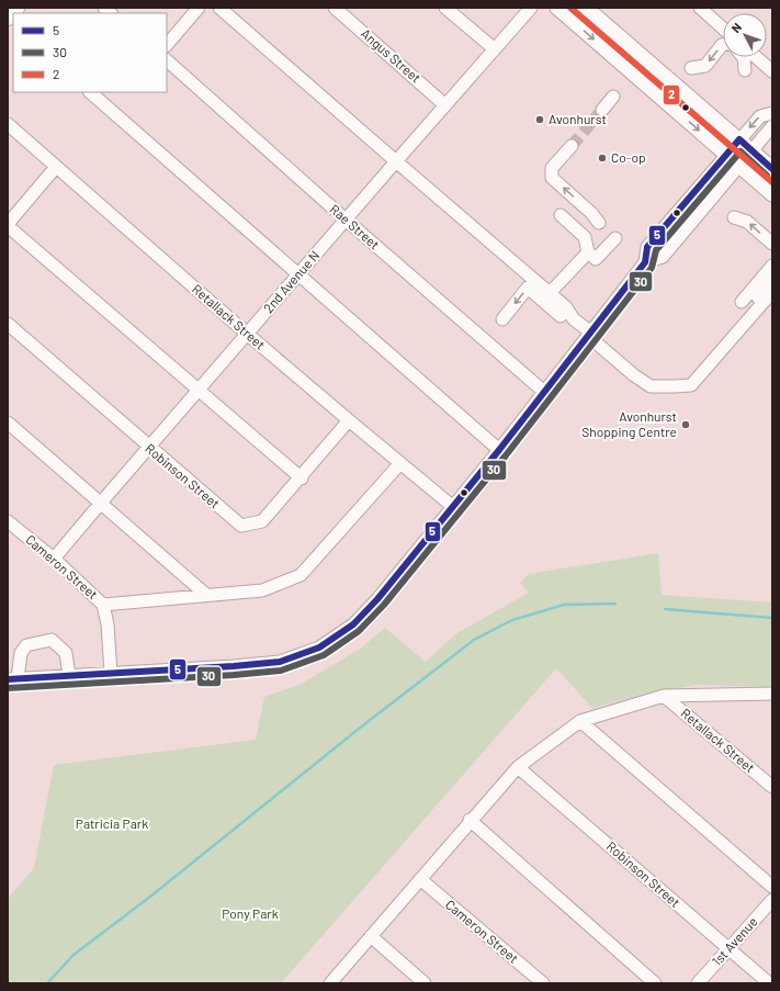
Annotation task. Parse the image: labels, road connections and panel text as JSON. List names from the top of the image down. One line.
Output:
{"streets":{"street":["Angus Street","Rae Street","2nd Avenue N","Retallack Street","Robinson Street","Cameron Street","1st Avenue"]},"crossings":[["Angus Street","2nd Avenue N"],["Rae Street","2nd Avenue N"],["2nd Avenue N","Retallack Street"],["2nd Avenue N","Robinson Street"],["2nd Avenue N","Cameron Street"],["Retallack Street","Robinson Street"],["Robinson Street","1st Avenue"]],"parks":["Patricia Park","Pony Park"],"places":["Avonhurst","Co-op","Avonhurst Shopping Centre"],"lines":["transit line 2","transit line 5","transit line 30"],"legend":["5","30","2"],"north":"top left"}
